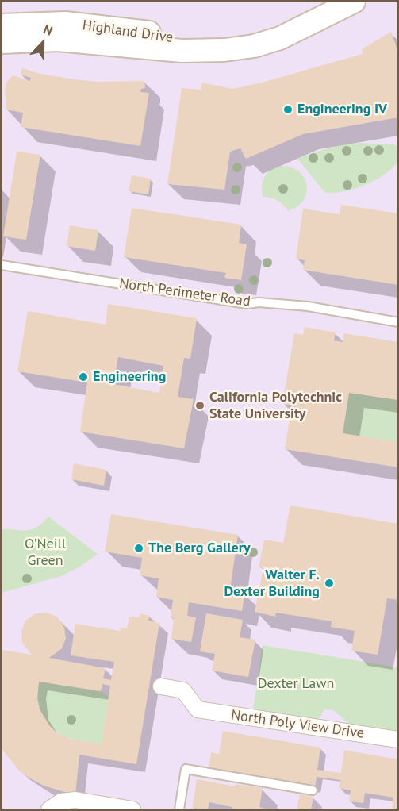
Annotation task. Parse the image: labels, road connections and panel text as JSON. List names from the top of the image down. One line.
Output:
{"streets":{"street":["Highland Drive","North Poly View Drive"],"lane":["North Perimeter Road"]},"parks":["O'Neill Green","Dexter Lawn"],"places":["Engineering IV","Engineering","California Polytechnic State University","The Berg Gallery","Walter F. Dexter Building"],"north":"top"}
